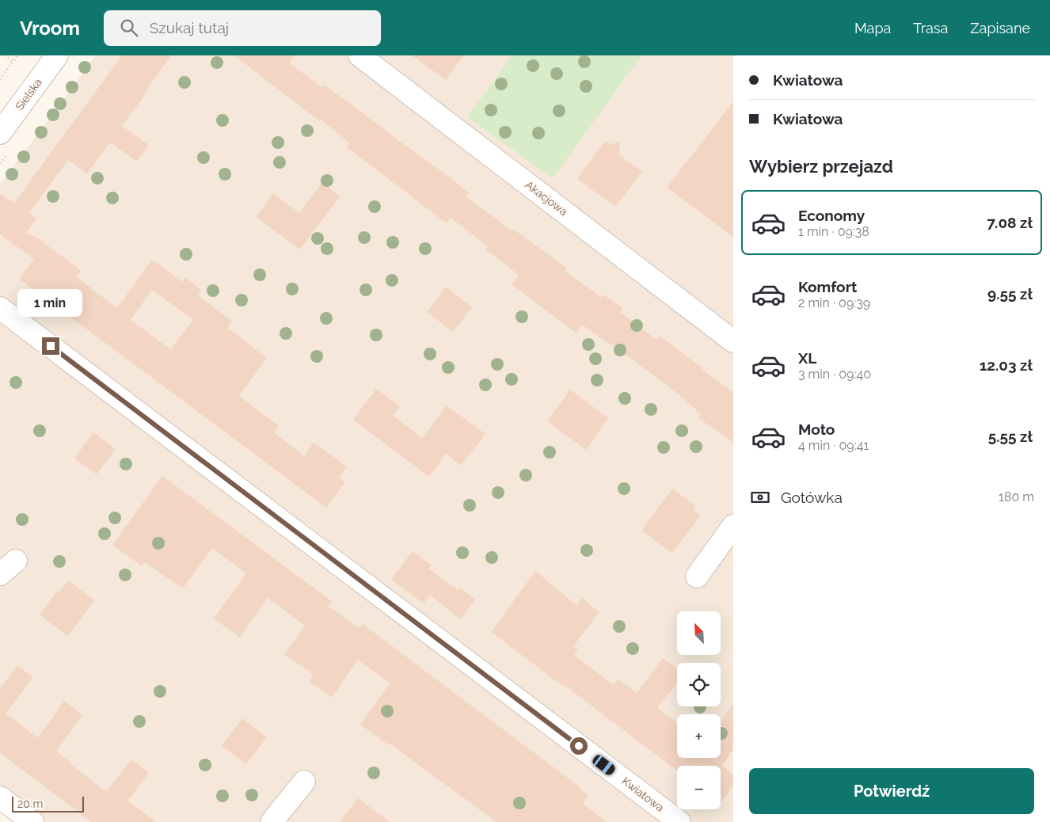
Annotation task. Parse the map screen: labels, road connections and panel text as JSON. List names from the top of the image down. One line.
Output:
{"streets":{"street":["Sielska","Akacjowa","Kwiatowa"]},"scale_bar":"20 m","north":"top left","page":{"header":"Vroom","search":"Szukaj tutaj","nav":["Mapa","Trasa","Zapisane"],"banner":["Kwiatowa","Kwiatowa"],"heading":"Wybierz przejazd","list":[{"name":"Economy","note":"1 min · 09:38","value":"7.08 zł"},{"name":"Komfort","note":"2 min · 09:39","value":"9.55 zł"},{"name":"XL","note":"3 min · 09:40","value":"12.03 zł"},{"name":"Moto","note":"4 min · 09:41","value":"5.55 zł"}],"bubble":"1 min","pay":["Gotówka","180 m"],"map_buttons":["+","−"],"buttons":"Potwierdź","scale":"20 m"}}
